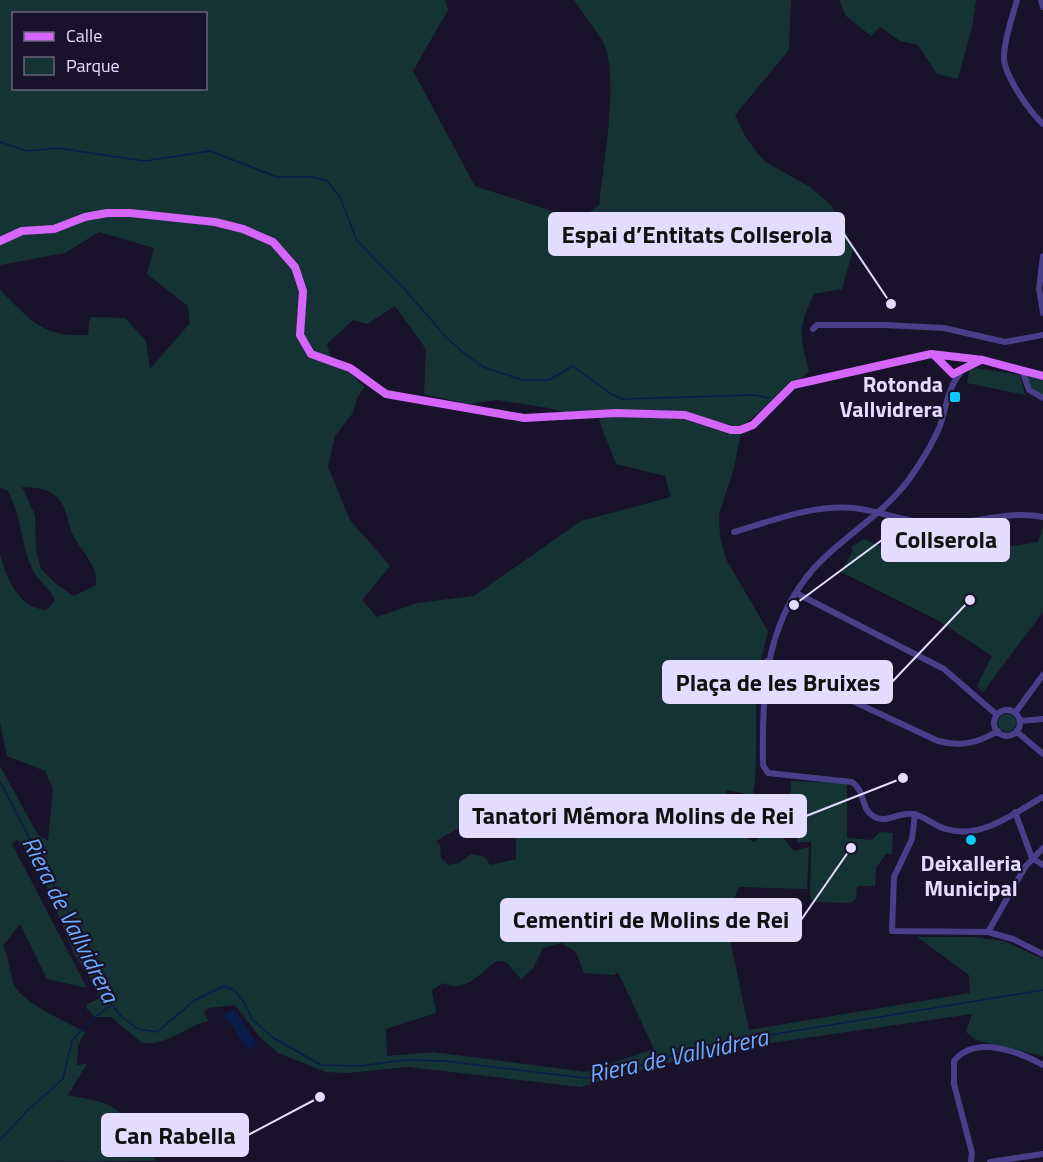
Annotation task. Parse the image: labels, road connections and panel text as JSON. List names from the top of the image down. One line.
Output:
{"water":["Riera de Vallvidrera"],"places":{"other":["Espai d’Entitats Collserola","Plaça de les Bruixes","Collserola","Tanatori Mémora Molins de Rei","Deixalleria Municipal","Cementiri de Molins de Rei","Can Rabella"],"transit":["Rotonda Vallvidrera"]},"legend":["Calle","Parque"]}
